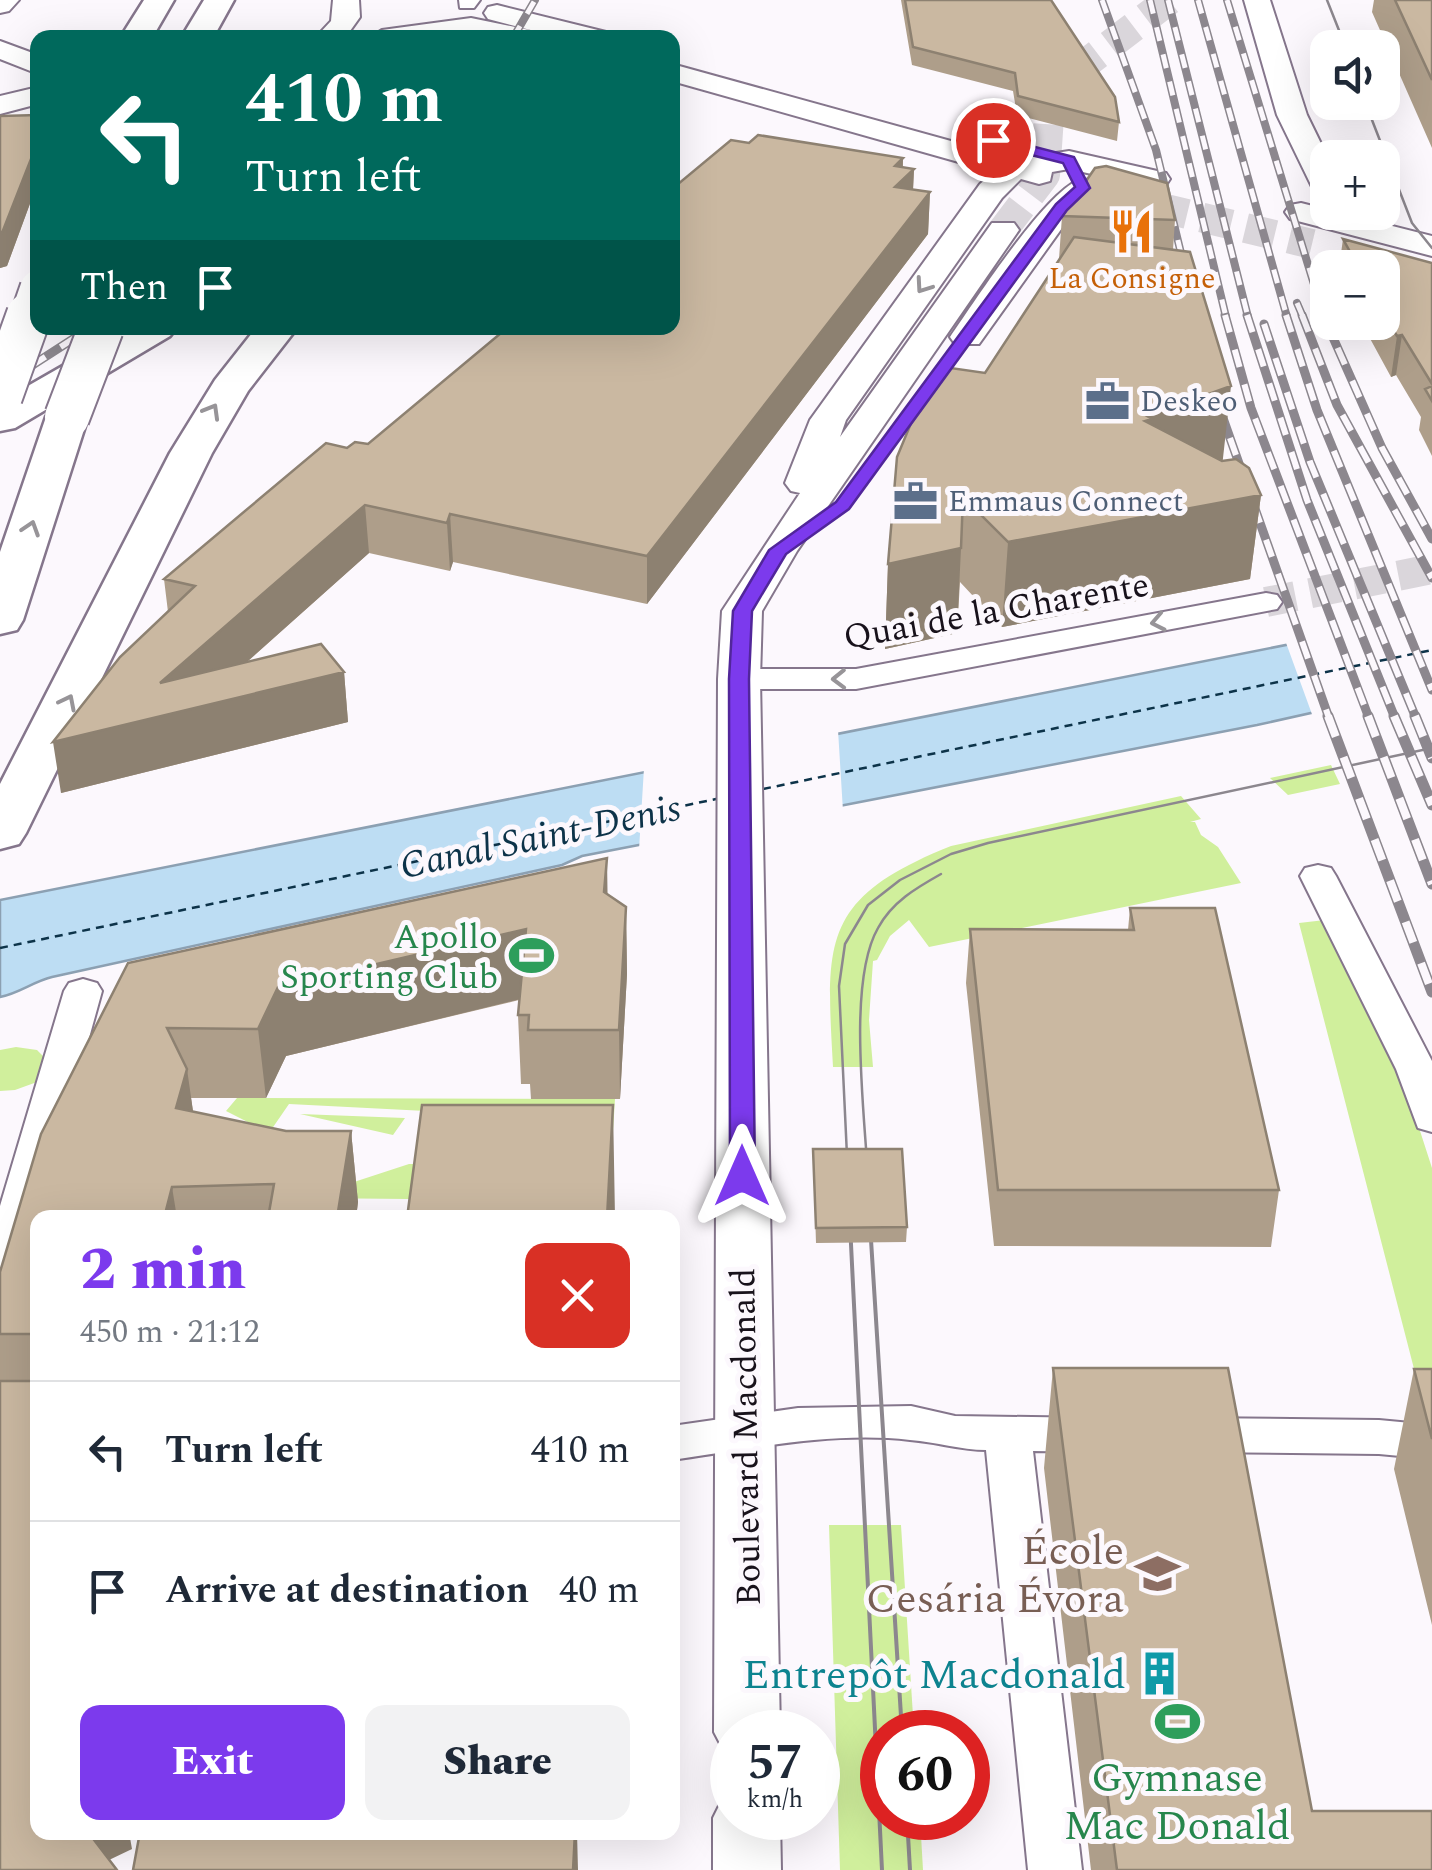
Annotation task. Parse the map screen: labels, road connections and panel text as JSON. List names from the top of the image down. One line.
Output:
{"streets":{"main road":["Boulevard Macdonald"],"street":["Quai de la Charente"]},"crossings":[["Quai de la Charente","Boulevard Macdonald"]],"one_way":["Quai de la Charente"],"water":["Canal Saint-Denis"],"places":{"restaurant":["La Consigne"],"office":["Deskeo","Emmaus Connect"],"sports":["Apollo Sporting Club","Gymnase Mac Donald"],"school or university":["École Cesária Évora"],"building":["Entrepôt Macdonald"]},"page":{"map_buttons":["+","−"],"turn":["410 m","Turn left"],"then":"Then","heading":["2 min","450 m · 21:12"],"list":[{"name":"Turn left","value":"410 m"},{"name":"Arrive at destination","value":"40 m"}],"buttons":["Exit","Share"],"speed":"57 km/h","limit":"60"}}
